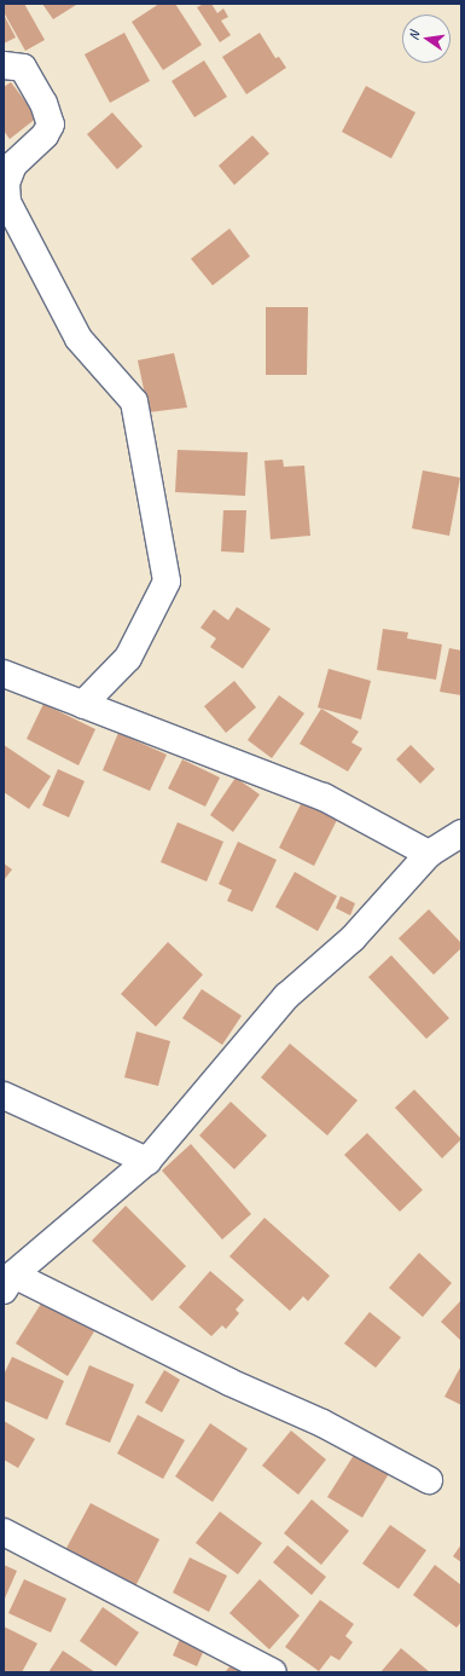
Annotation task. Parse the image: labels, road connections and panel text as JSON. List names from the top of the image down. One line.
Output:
{"north":"left"}
